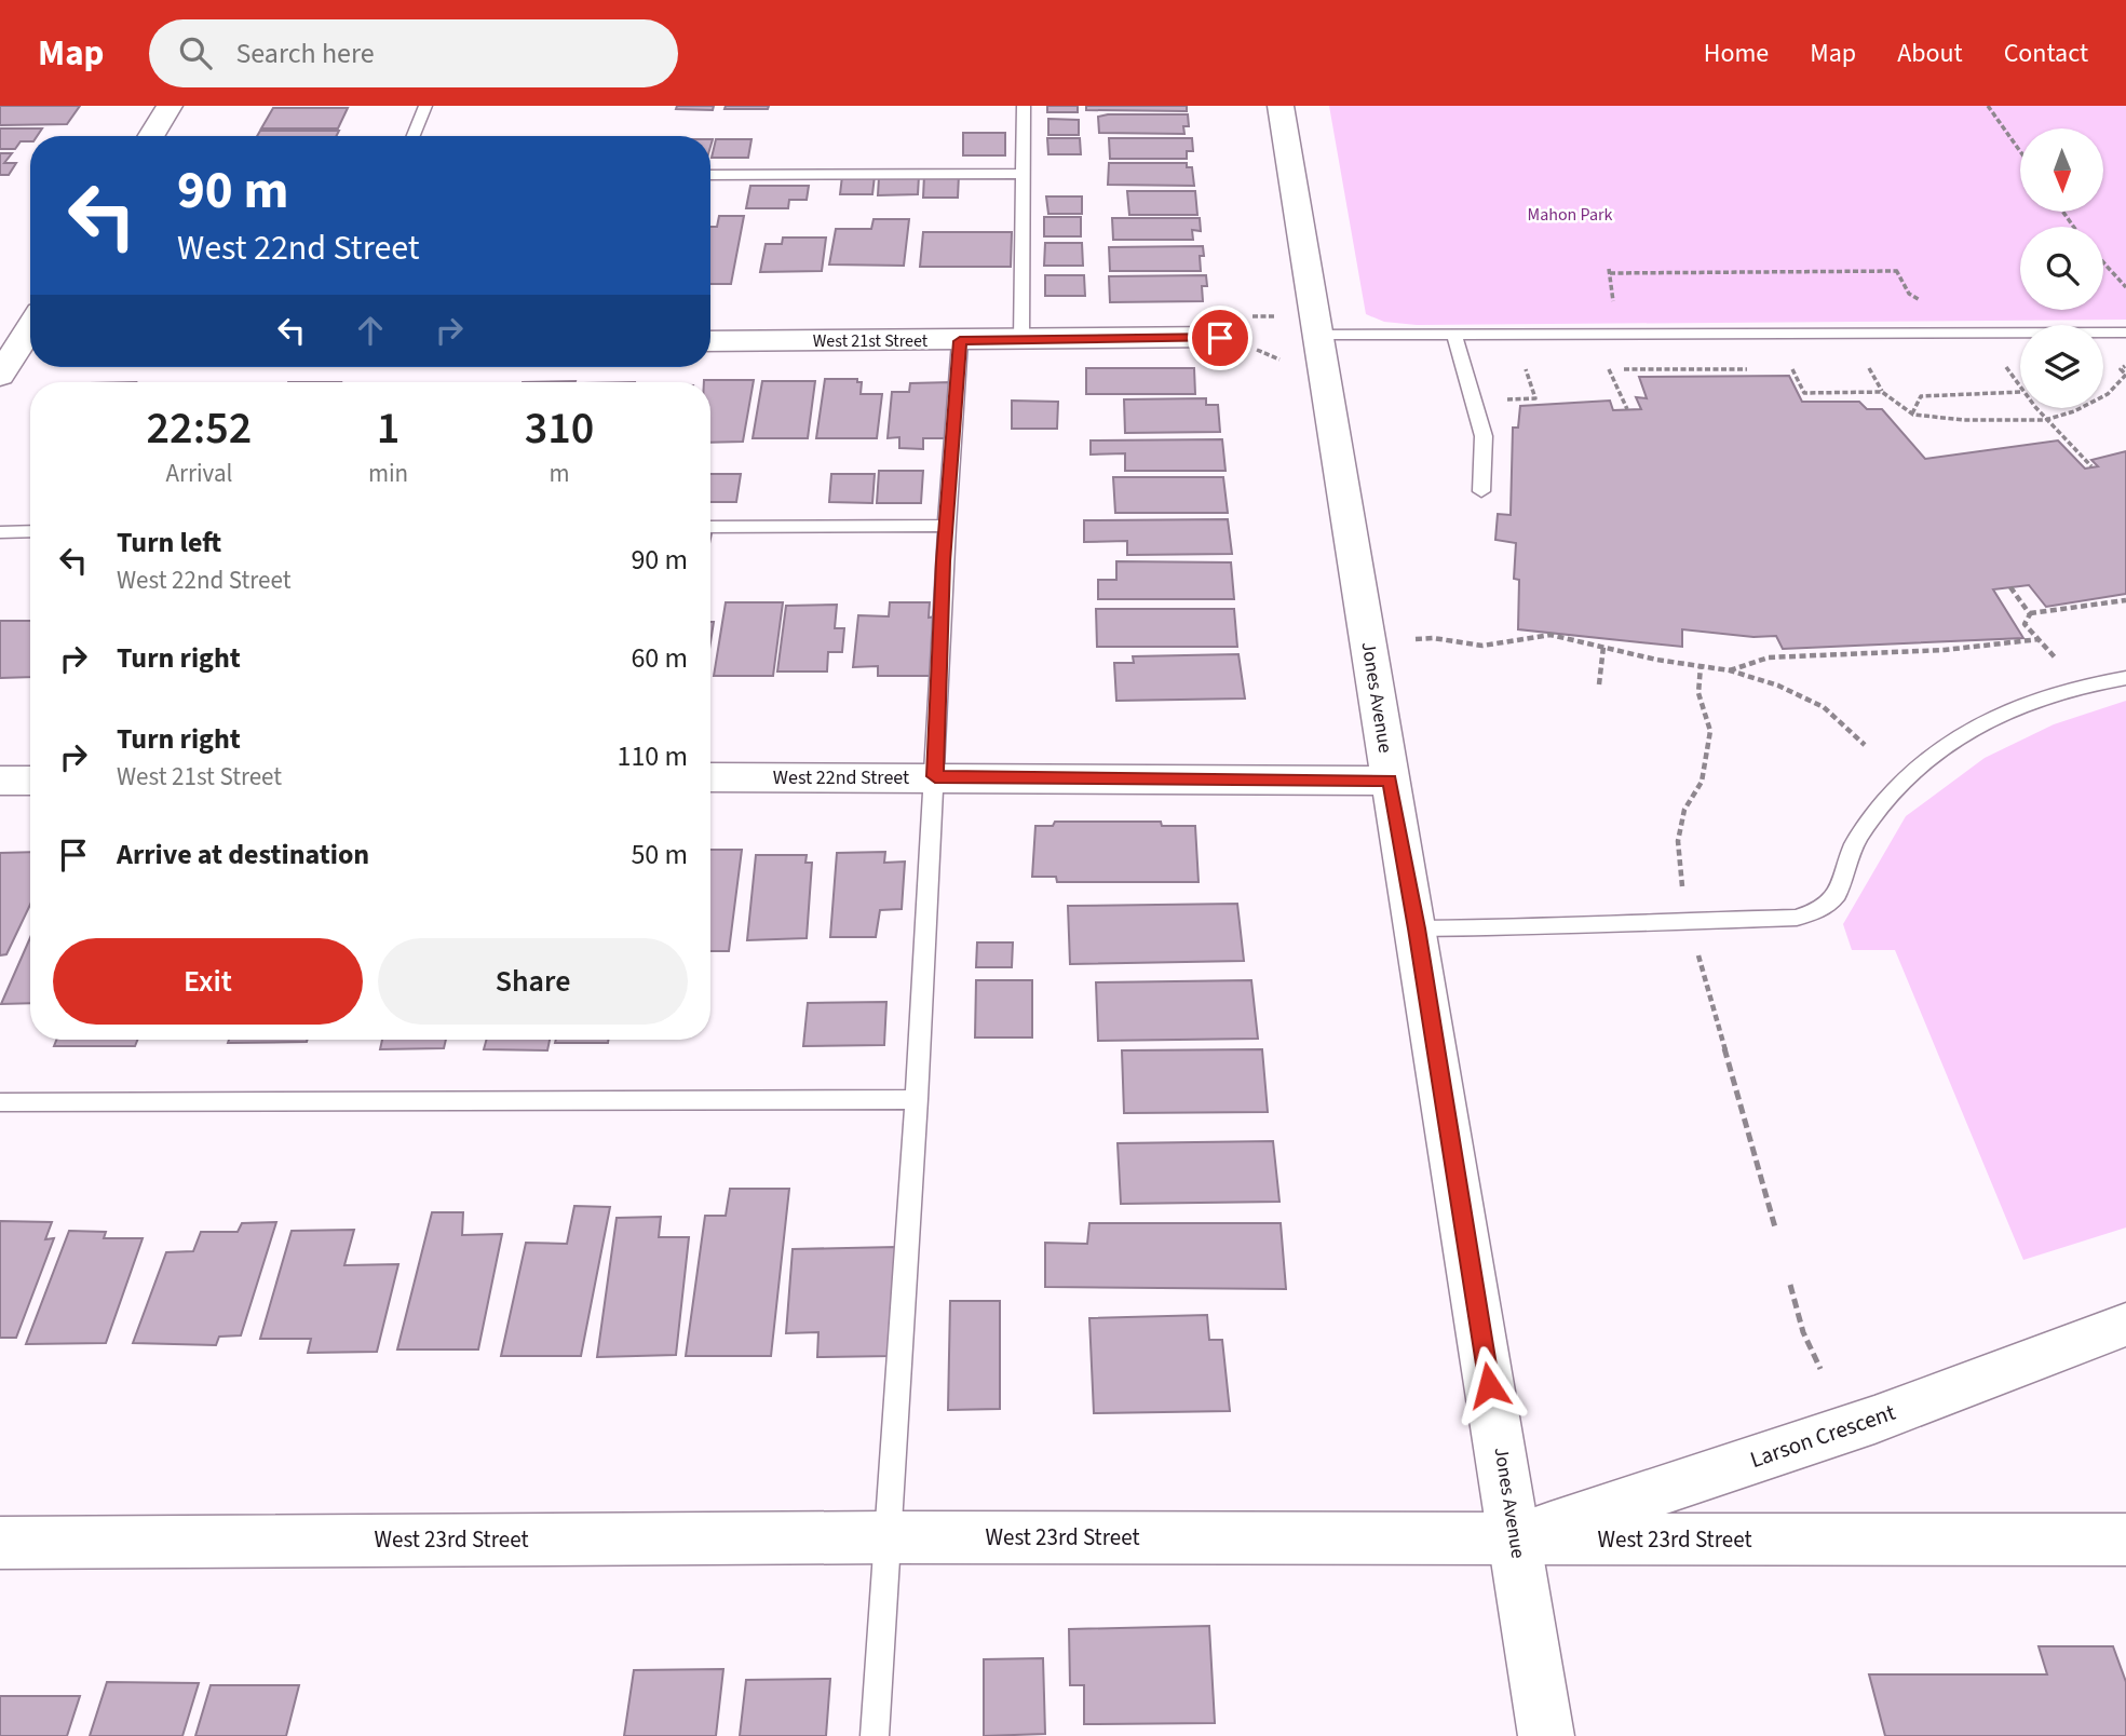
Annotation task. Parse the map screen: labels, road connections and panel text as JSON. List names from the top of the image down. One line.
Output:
{"streets":{"street":["West 21st Street","Jones Avenue","West 22nd Street","Larson Crescent","West 23rd Street"]},"crossings":[["Jones Avenue","West 22nd Street"],["Jones Avenue","Larson Crescent"],["Jones Avenue","West 23rd Street"],["Larson Crescent","West 23rd Street"]],"parks":["Mahon Park"],"north":"bottom","page":{"header":"Map","search":"Search here","nav":["Home","Map","About","Contact"],"turn":["90 m","West 22nd Street"],"eta":["22:52","Arrival","1","min","310","m"],"list":[{"name":"Turn left","note":"West 22nd Street","value":"90 m"},{"name":"Turn right","value":"60 m"},{"name":"Turn right","note":"West 21st Street","value":"110 m"},{"name":"Arrive at destination","value":"50 m"}],"buttons":["Exit","Share"]}}
